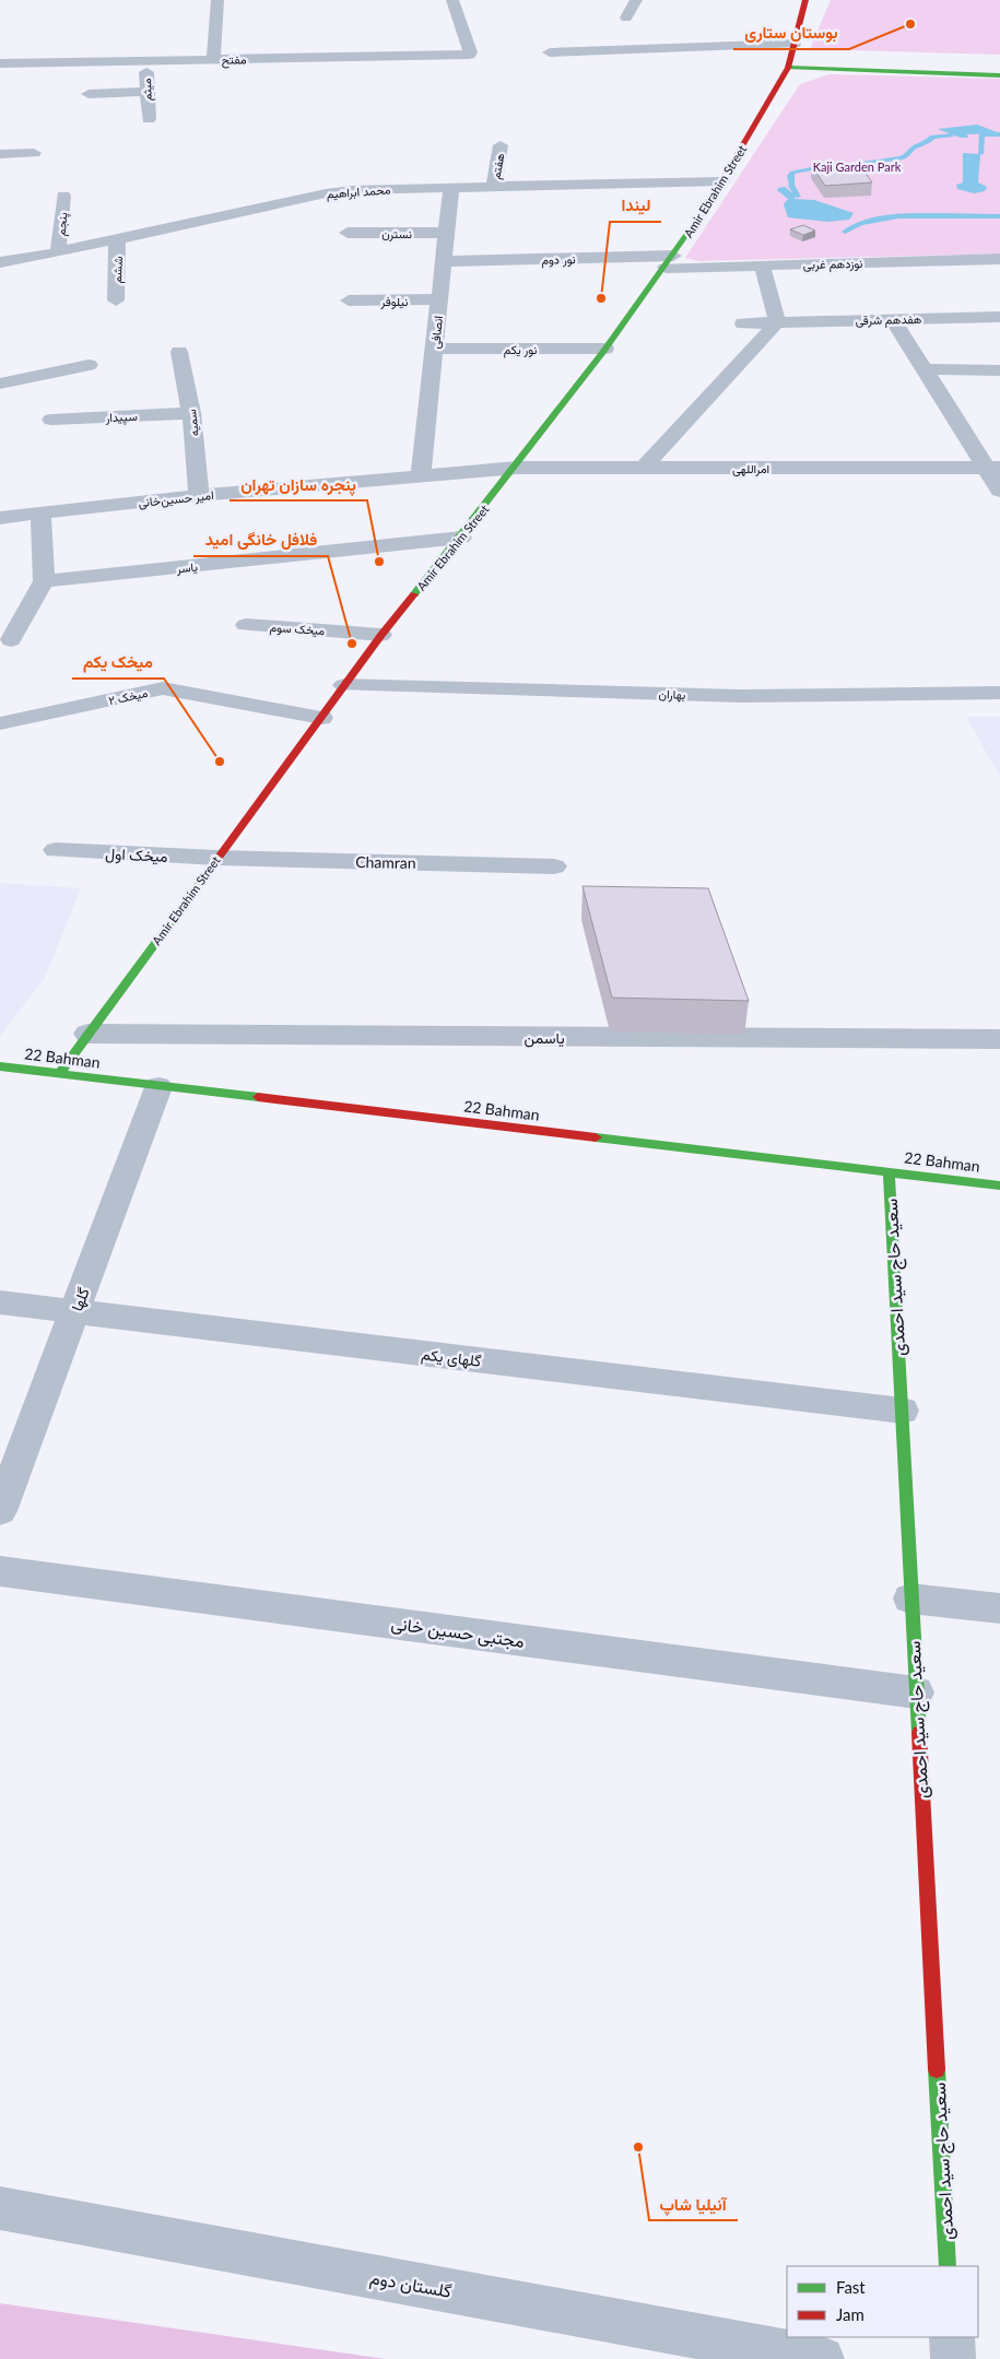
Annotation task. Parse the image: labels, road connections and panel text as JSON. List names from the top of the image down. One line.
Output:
{"streets":{"main road":["Amir Ebrahim Street","22 Bahman","سعید حاج سید احمدی"],"street":["مفتح","میثم","هفتم","محمد ابراهیم","پنجم","نسترن","نور دوم","نوزدهم غربی","ششم","نیلوفر","هفدهم شرقی","انصافی","نور یکم","سپیدار","سمیه","امراللهی","امیر حسین‌خانی","یاسر","میخک سوم","بهاران","میخک ۲","میخک اول","Chamran","یاسمن","گلها","گلهای یکم","مجتبی حسین خانی","گلستان دوم"]},"crossings":[["مفتح","میثم"],["هفتم","محمد ابراهیم"],["محمد ابراهیم","Amir Ebrahim Street"],["محمد ابراهیم","پنجم"],["محمد ابراهیم","ششم"],["محمد ابراهیم","انصافی"],["Amir Ebrahim Street","نور دوم"],["Amir Ebrahim Street","نوزدهم غربی"],["Amir Ebrahim Street","نور یکم"],["Amir Ebrahim Street","امراللهی"],["Amir Ebrahim Street","امیر حسین‌خانی"],["Amir Ebrahim Street","یاسر"],["Amir Ebrahim Street","میخک سوم"],["Amir Ebrahim Street","بهاران"],["Amir Ebrahim Street","میخک ۲"],["Amir Ebrahim Street","میخک اول"],["Amir Ebrahim Street","Chamran"],["Amir Ebrahim Street","یاسمن"],["Amir Ebrahim Street","22 Bahman"],["نسترن","انصافی"],["نور دوم","نوزدهم غربی"],["نور دوم","انصافی"],["نیلوفر","انصافی"],["انصافی","نور یکم"],["انصافی","امیر حسین‌خانی"],["سپیدار","سمیه"],["سمیه","امیر حسین‌خانی"],["امراللهی","امیر حسین‌خانی"],["میخک اول","Chamran"],["22 Bahman","سعید حاج سید احمدی"],["22 Bahman","گلها"],["سعید حاج سید احمدی","گلهای یکم"],["سعید حاج سید احمدی","مجتبی حسین خانی"],["گلها","گلهای یکم"]],"parks":["Kaji Garden Park"],"places":["بوستان ستاری","لیندا","پنجره سازان تهران","فلافل خانگی امید","میخک یکم","آنیلیا شاپ"],"legend":["Fast","Jam"]}
